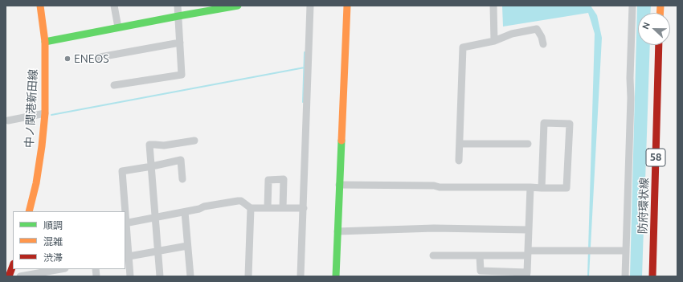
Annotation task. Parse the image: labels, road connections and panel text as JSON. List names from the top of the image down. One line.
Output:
{"streets":{"main road":["中ノ関港新田線","58","防府環状線"]},"places":["ENEOS"],"legend":["順調","混雑","渋滞"],"north":"left"}
